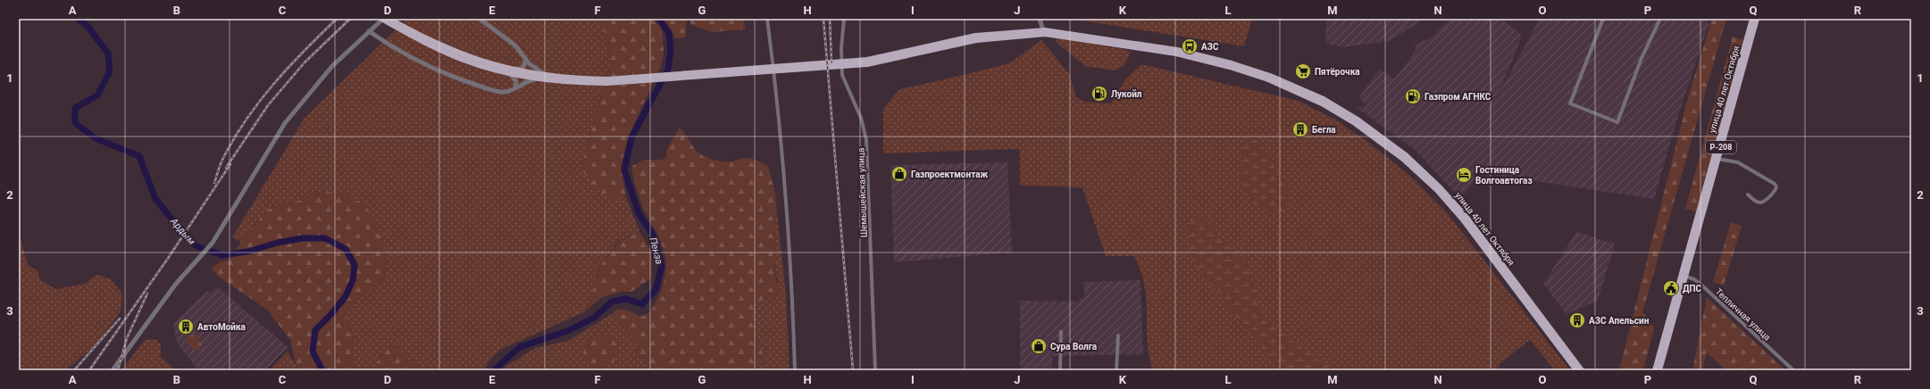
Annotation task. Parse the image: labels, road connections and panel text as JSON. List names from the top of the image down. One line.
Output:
{"streets":{"main road":["улица 40 лет Октября","Р-208"],"street":["Шемышейская улица","Тепличная улица"]},"crossings":[["улица 40 лет Октября","Тепличная улица"]],"water":["Ардым","Пенза"],"places":{"bus stop":["АЗС"],"supermarket":["Пятёрочка"],"fuel station":["Лукойл","Газпром АГНКС"],"building":["Бегла","АЗС Апельсин","АвтоМойка"],"shop":["Газпроектмонтаж","Сура Волга"],"hotel":["Гостиница Волгоавтогаз"],"public building":["ДПС"]},"grid":{"columns":["A","B","C","D","E","F","G","H","I","J","K","L","M","N","O","P","Q","R"],"rows":["1","2","3"]}}
